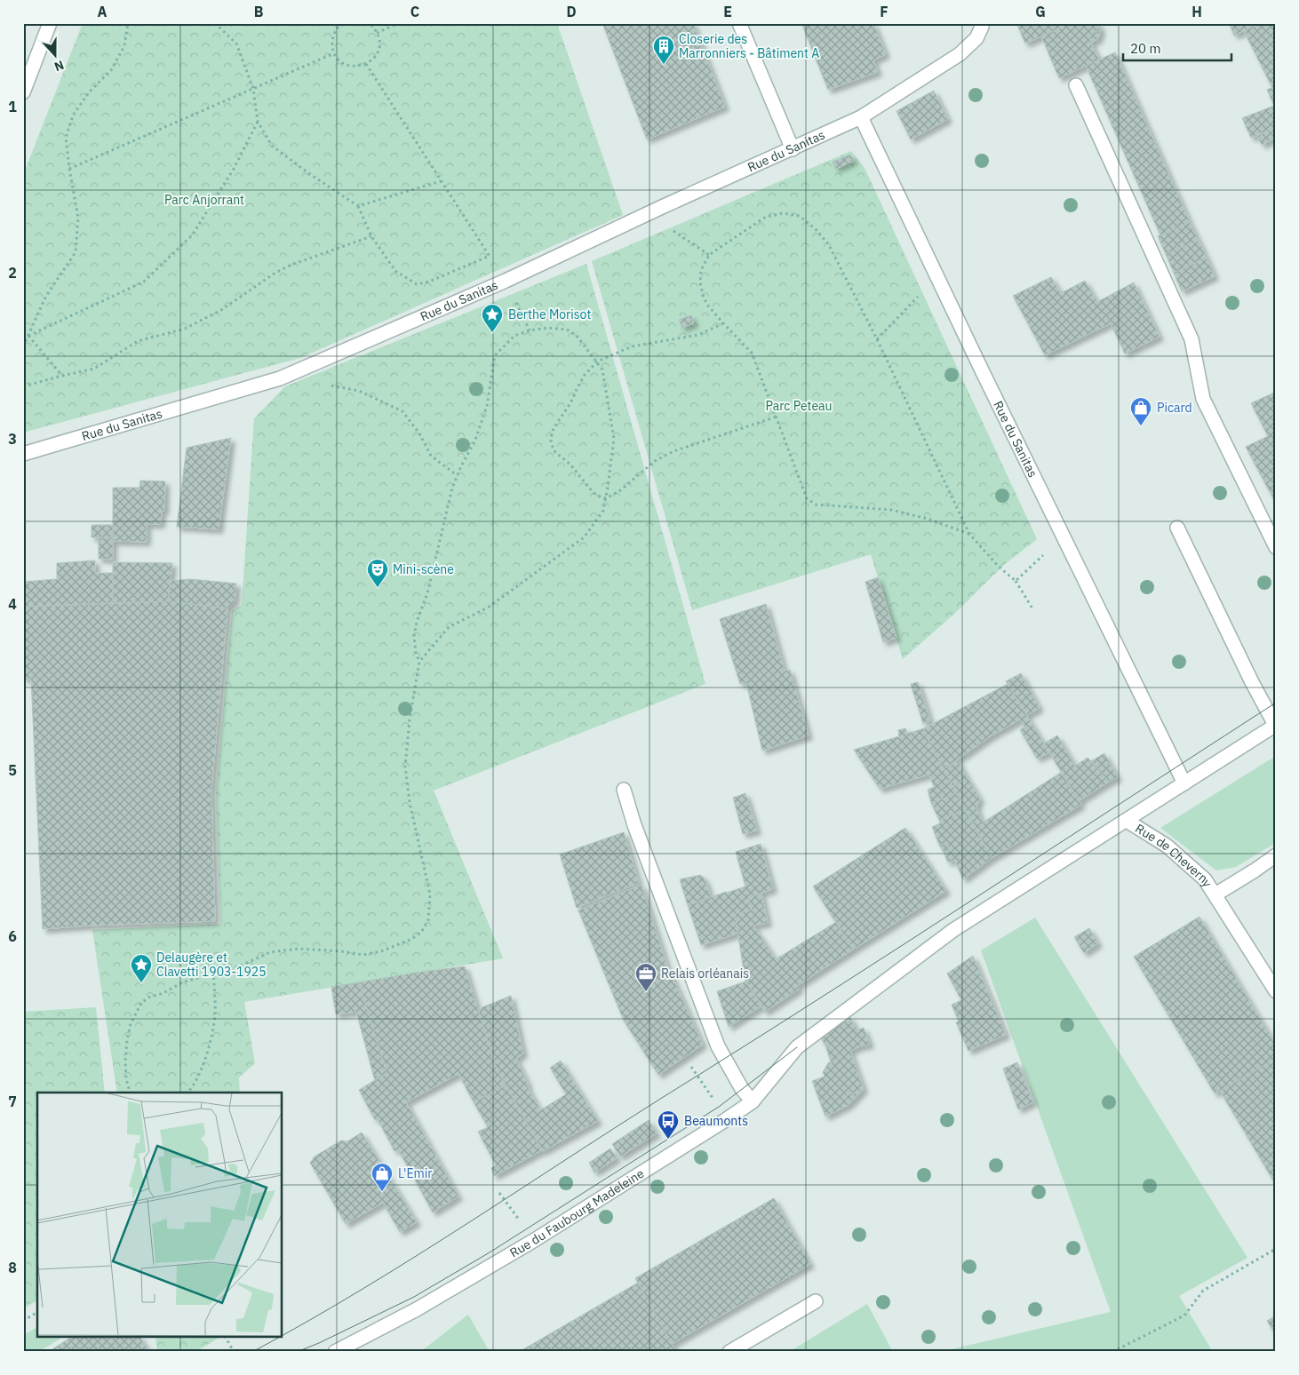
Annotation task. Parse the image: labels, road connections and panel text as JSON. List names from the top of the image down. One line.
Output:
{"streets":{"street":["Rue du Sanitas","Rue de Cheverny","Rue du Faubourg Madeleine"]},"crossings":[["Rue du Sanitas","Rue du Faubourg Madeleine"],["Rue de Cheverny","Rue du Faubourg Madeleine"]],"parks":["Parc Anjorrant","Parc Peteau"],"places":{"building":["Closerie des Marronniers - Bâtiment A"],"place":["Berthe Morisot","Delaugère et Clavetti 1903-1925"],"shop":["Picard","L'Emir"],"theatre":["Mini-scène"],"office":["Relais orléanais"],"bus stop":["Beaumonts"]},"scale_bar":"20 m","north":"bottom","grid":{"columns":["A","B","C","D","E","F","G","H"],"rows":["1","2","3","4","5","6","7","8"]}}
